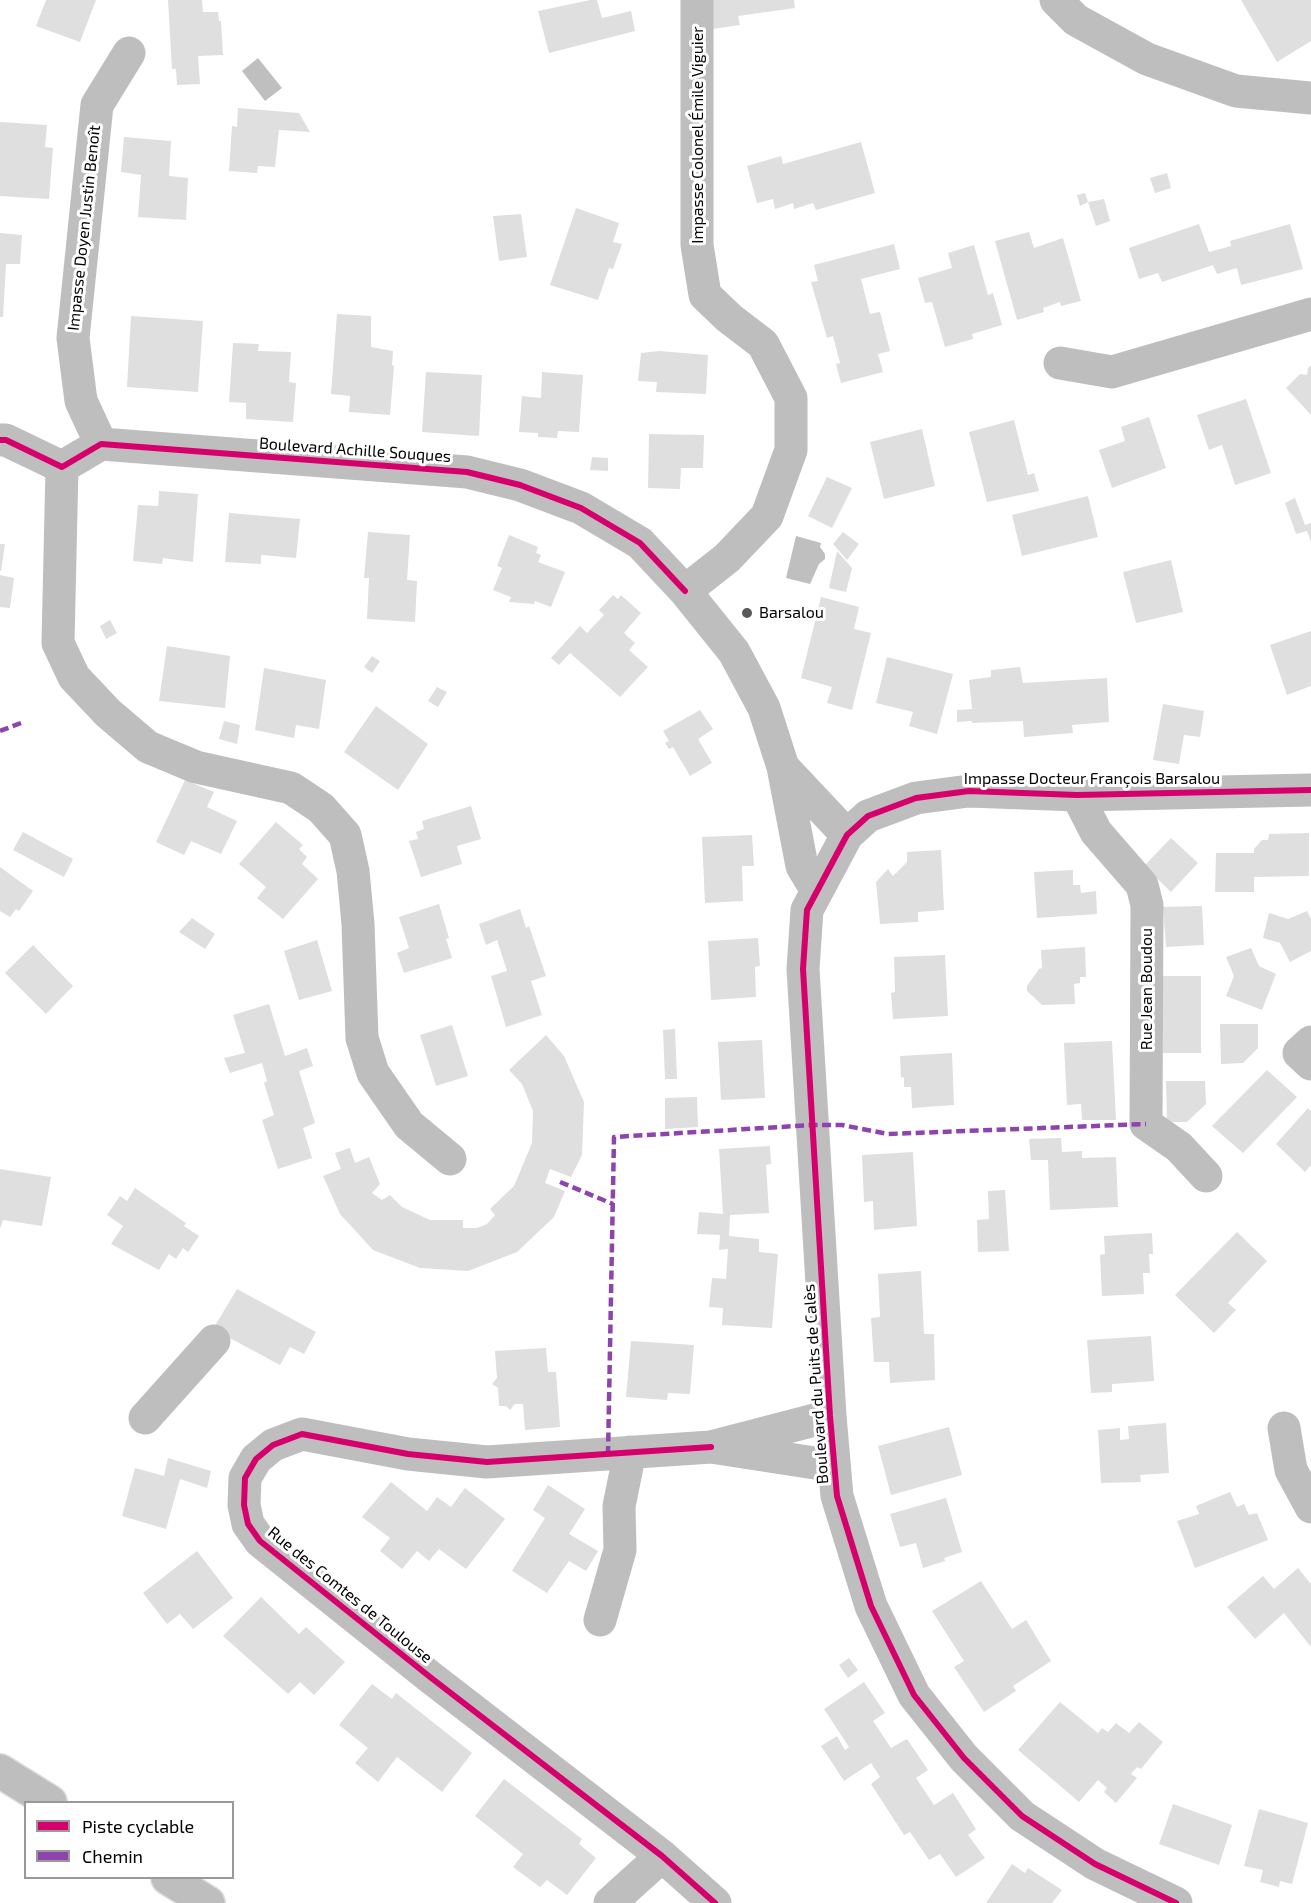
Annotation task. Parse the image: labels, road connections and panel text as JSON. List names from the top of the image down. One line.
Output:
{"streets":{"street":["Impasse Colonel Émile Viguier","Impasse Doyen Justin Benoît","Boulevard Achille Souques","Impasse Docteur François Barsalou","Rue Jean Boudou","Boulevard du Puits de Calès","Rue des Comtes de Toulouse"]},"crossings":[["Impasse Colonel Émile Viguier","Boulevard Achille Souques"],["Impasse Doyen Justin Benoît","Boulevard Achille Souques"],["Impasse Docteur François Barsalou","Rue Jean Boudou"],["Impasse Docteur François Barsalou","Boulevard du Puits de Calès"],["Boulevard du Puits de Calès","Rue des Comtes de Toulouse"]],"places":["Barsalou"],"legend":["Piste cyclable","Chemin"]}
